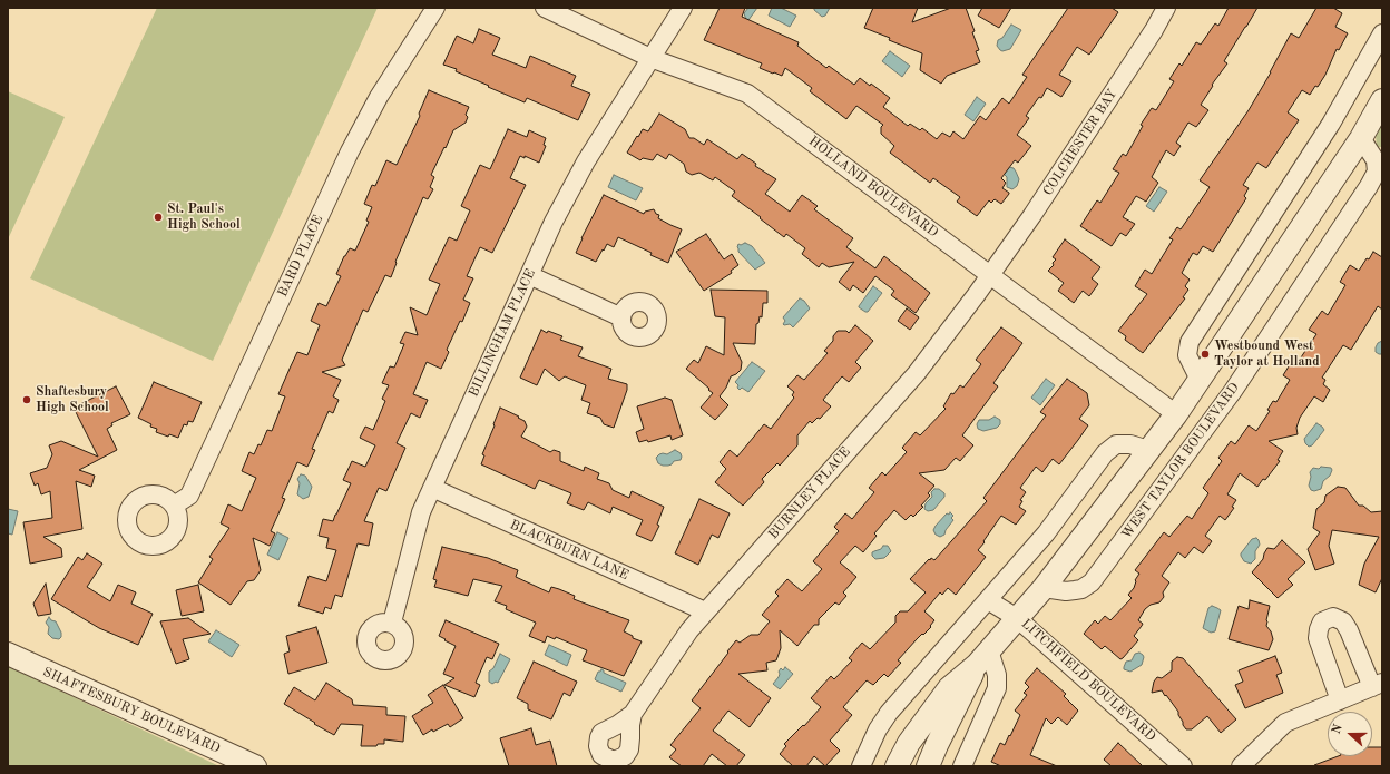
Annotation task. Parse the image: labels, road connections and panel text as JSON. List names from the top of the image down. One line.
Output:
{"streets":{"street":["COLCHESTER BAY","HOLLAND BOULEVARD","BARD PLACE","BILLINGHAM PLACE","WEST TAYLOR BOULEVARD","BURNLEY PLACE","BLACKBURN LANE","LITCHFIELD BOULEVARD","SHAFTESBURY BOULEVARD"]},"crossings":[["COLCHESTER BAY","HOLLAND BOULEVARD"],["COLCHESTER BAY","BURNLEY PLACE"],["HOLLAND BOULEVARD","BILLINGHAM PLACE"],["HOLLAND BOULEVARD","BURNLEY PLACE"],["BILLINGHAM PLACE","BLACKBURN LANE"],["BURNLEY PLACE","BLACKBURN LANE"]],"places":["St. Paul's High School","Westbound West Taylor at Holland","Shaftesbury High School"],"north":"left"}
